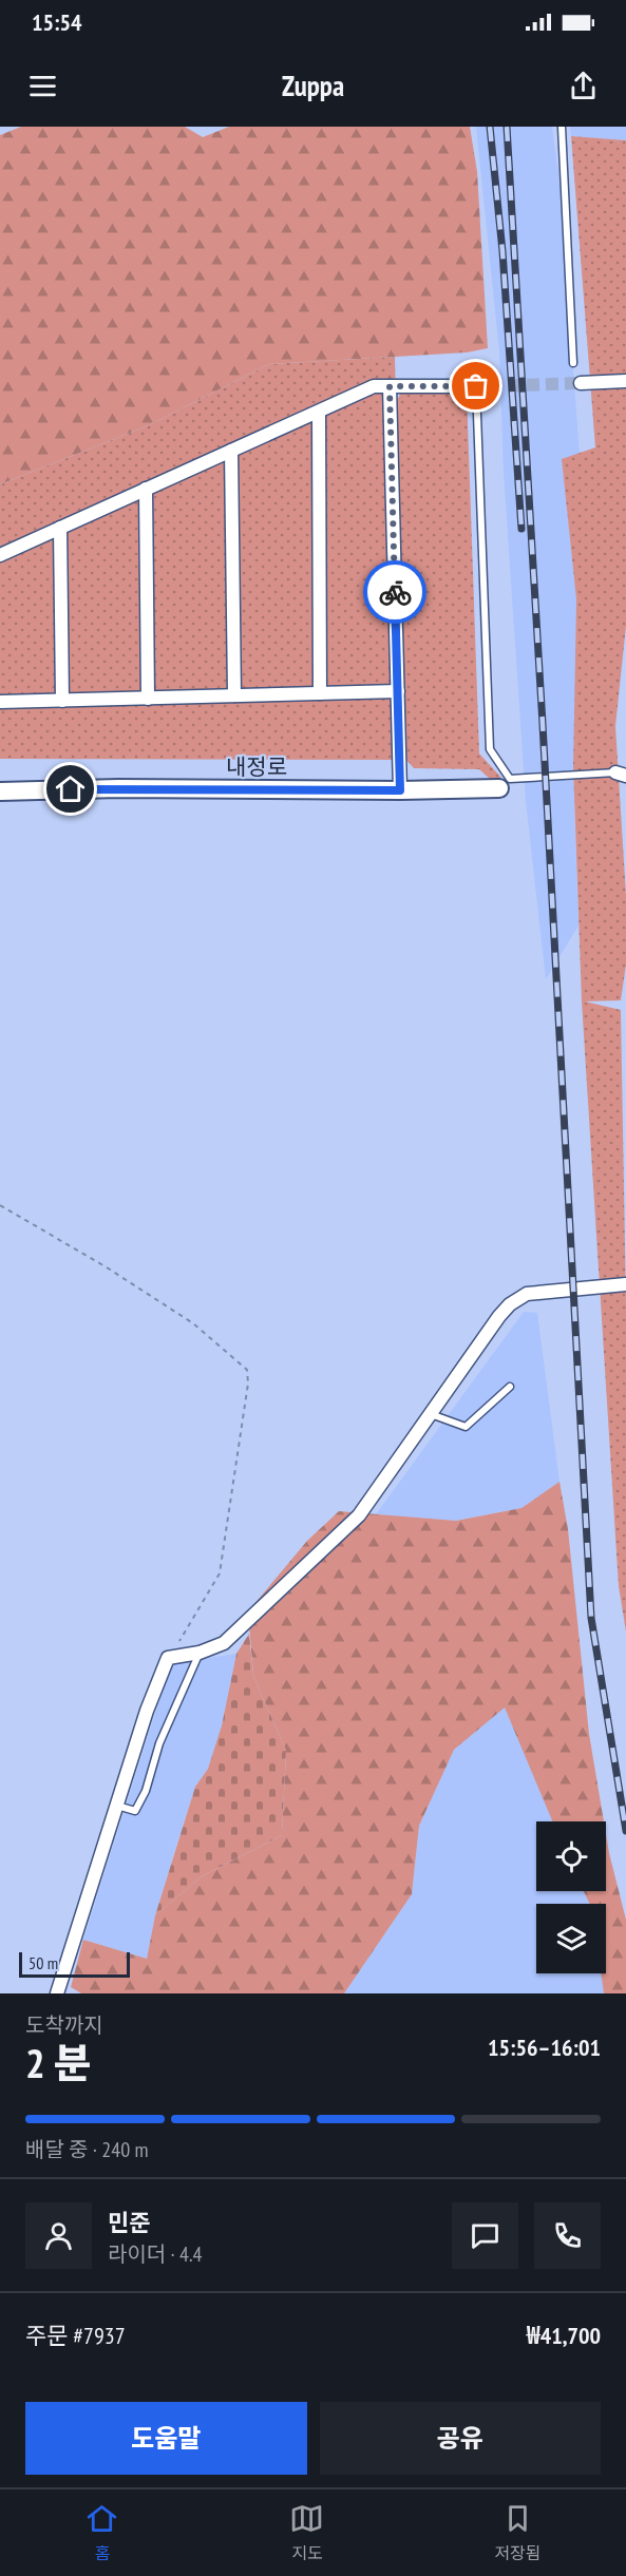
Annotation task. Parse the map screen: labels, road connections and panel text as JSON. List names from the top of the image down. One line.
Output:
{"streets":{"street":["내정로"]},"scale_bar":"50 m","page":{"status":"15:54","header":"Zuppa","scale":"50 m","heading":["2 분","도착까지","15:56–16:01"],"panel":["민준","라이더 · 4.4","주문 #7937","₩41,700"],"bar":"배달 중 · 240 m","buttons":["도움말","공유"],"tabs":["홈","지도","저장됨"]}}
